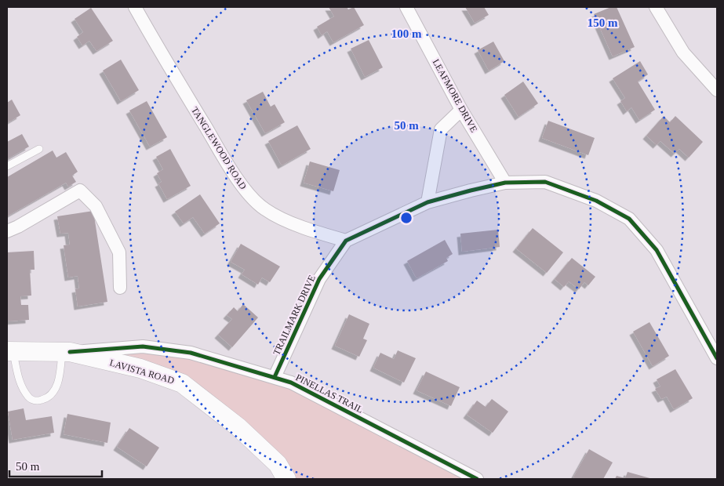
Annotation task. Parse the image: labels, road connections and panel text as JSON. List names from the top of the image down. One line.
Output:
{"streets":{"main road":["LAVISTA ROAD"],"street":["LEAFMORE DRIVE","TANGLEWOOD ROAD","TRAILMARK DRIVE","PINELLAS TRAIL"]},"crossings":[["TANGLEWOOD ROAD","TRAILMARK DRIVE"],["TRAILMARK DRIVE","PINELLAS TRAIL"],["LAVISTA ROAD","PINELLAS TRAIL"]],"scale_bar":"50 m","rings":["150 m","100 m","50 m"]}
